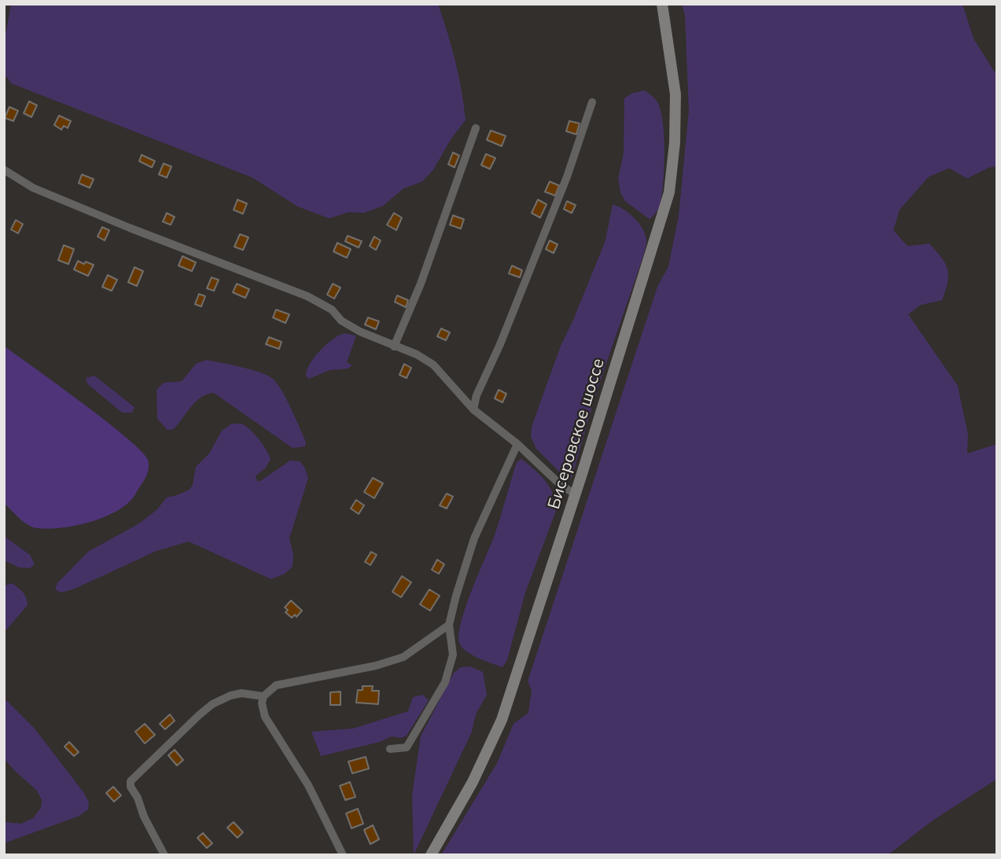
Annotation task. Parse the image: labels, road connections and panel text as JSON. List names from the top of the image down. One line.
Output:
{"streets":{"main road":["Бисеровское шоссе"]}}
